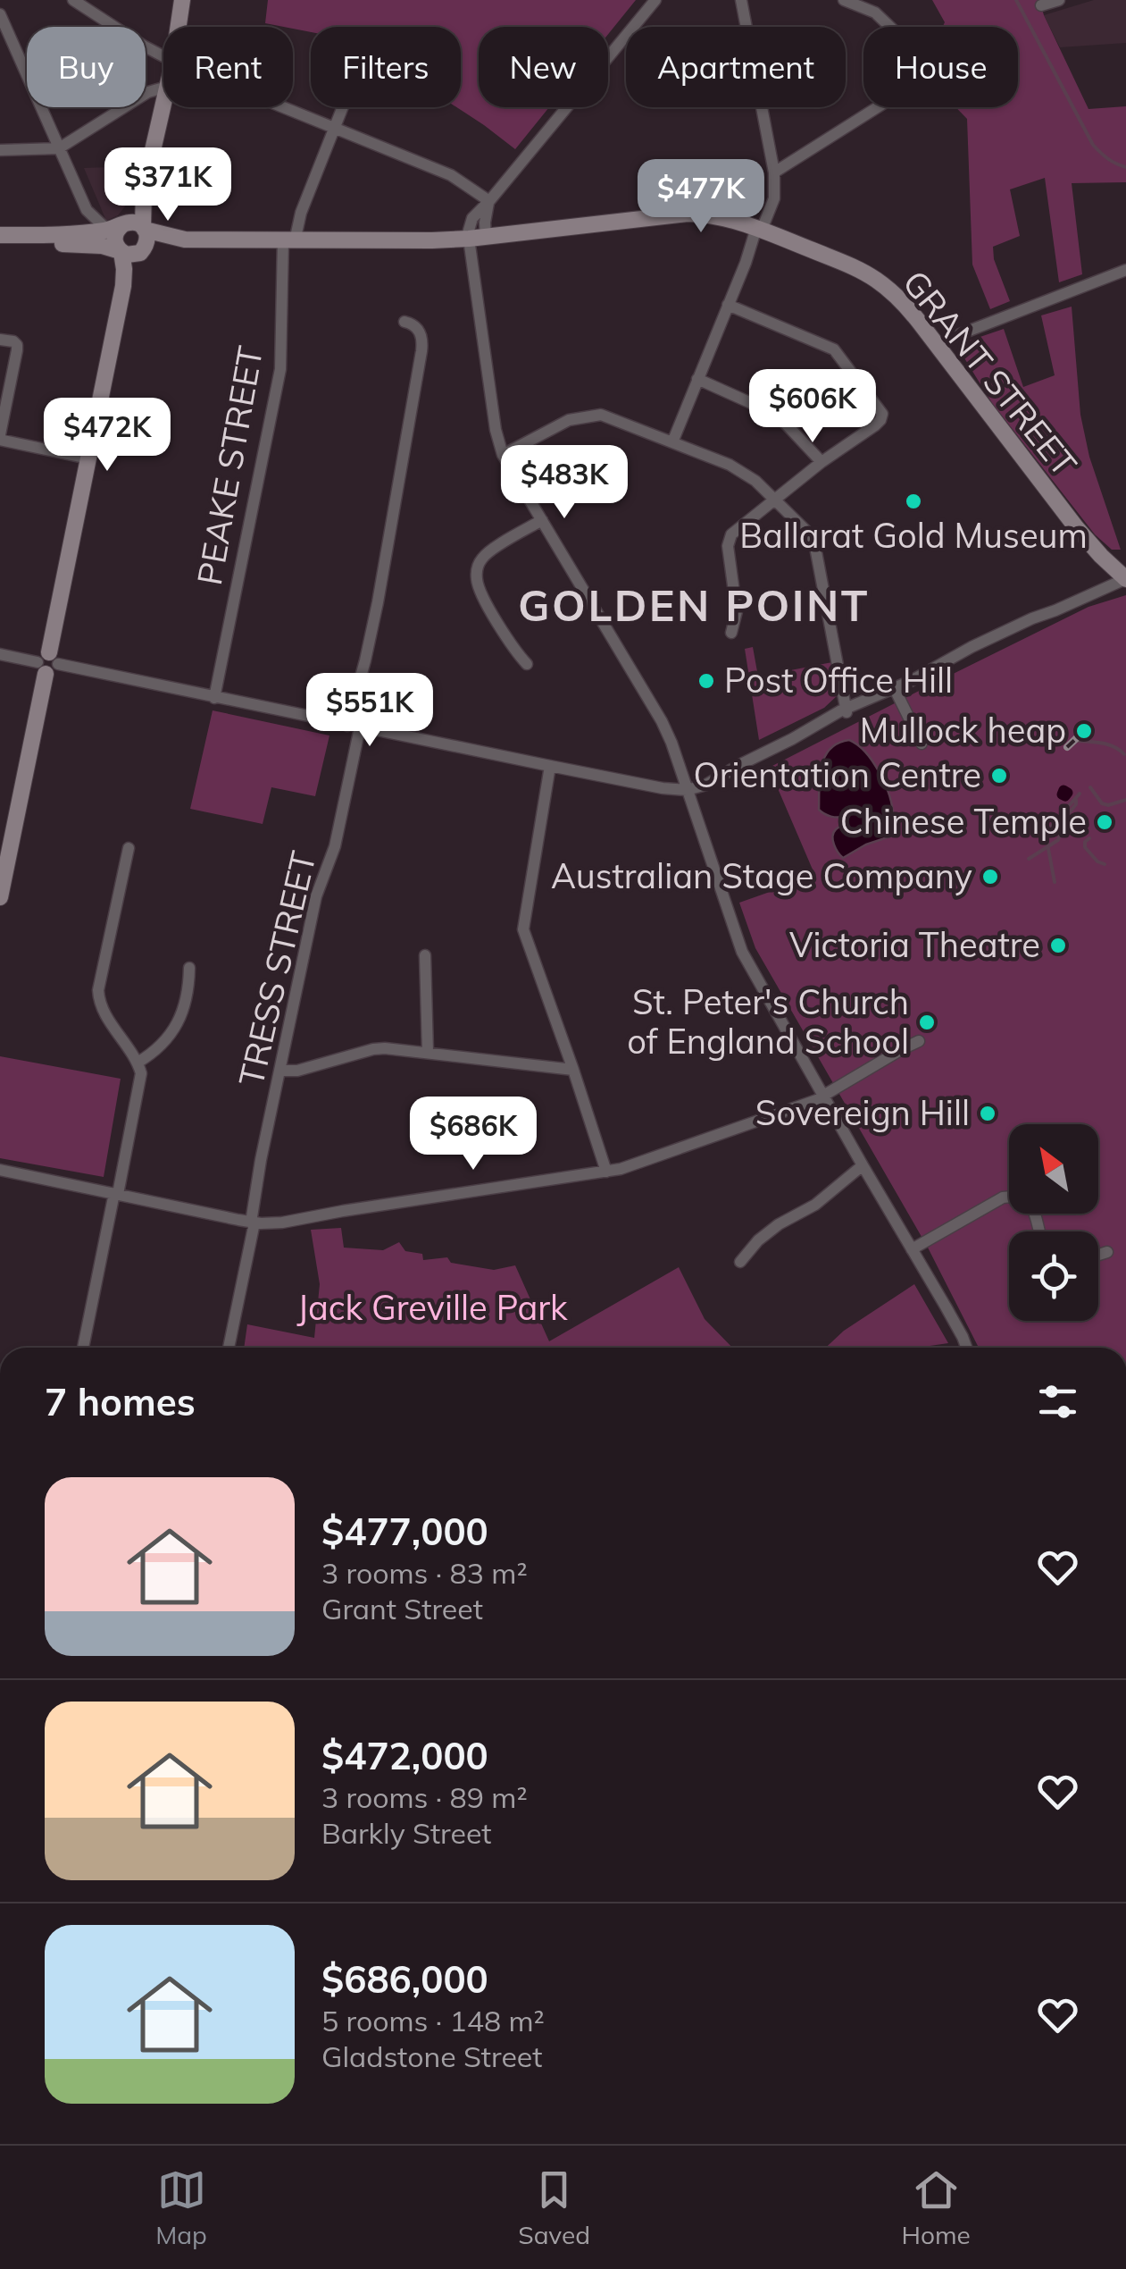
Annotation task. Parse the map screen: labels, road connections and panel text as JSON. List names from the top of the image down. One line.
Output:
{"streets":{"main road":["GRANT STREET"],"street":["PEAKE STREET","TRESS STREET"]},"crossings":[["GRANT STREET","PEAKE STREET"]],"districts":["GOLDEN POINT"],"parks":["Jack Greville Park"],"places":["Ballarat Gold Museum","Post Office Hill","Mullock heap","Orientation Centre","Chinese Temple","Australian Stage Company","Victoria Theatre","St. Peter's Church of England School","Sovereign Hill"],"north":"top left","page":{"chip":["Buy","Rent","Filters","New","Apartment","House"],"price":["$371K","$477K","$606K","$472K","$483K","$551K","$686K"],"heading":"7 homes","list":[{"name":"$477,000","note":"3 rooms · 83 m² · Grant Street"},{"name":"$472,000","note":"3 rooms · 89 m² · Barkly Street"},{"name":"$686,000","note":"5 rooms · 148 m² · Gladstone Street"}],"tabs":["Map","Saved","Home"]}}
